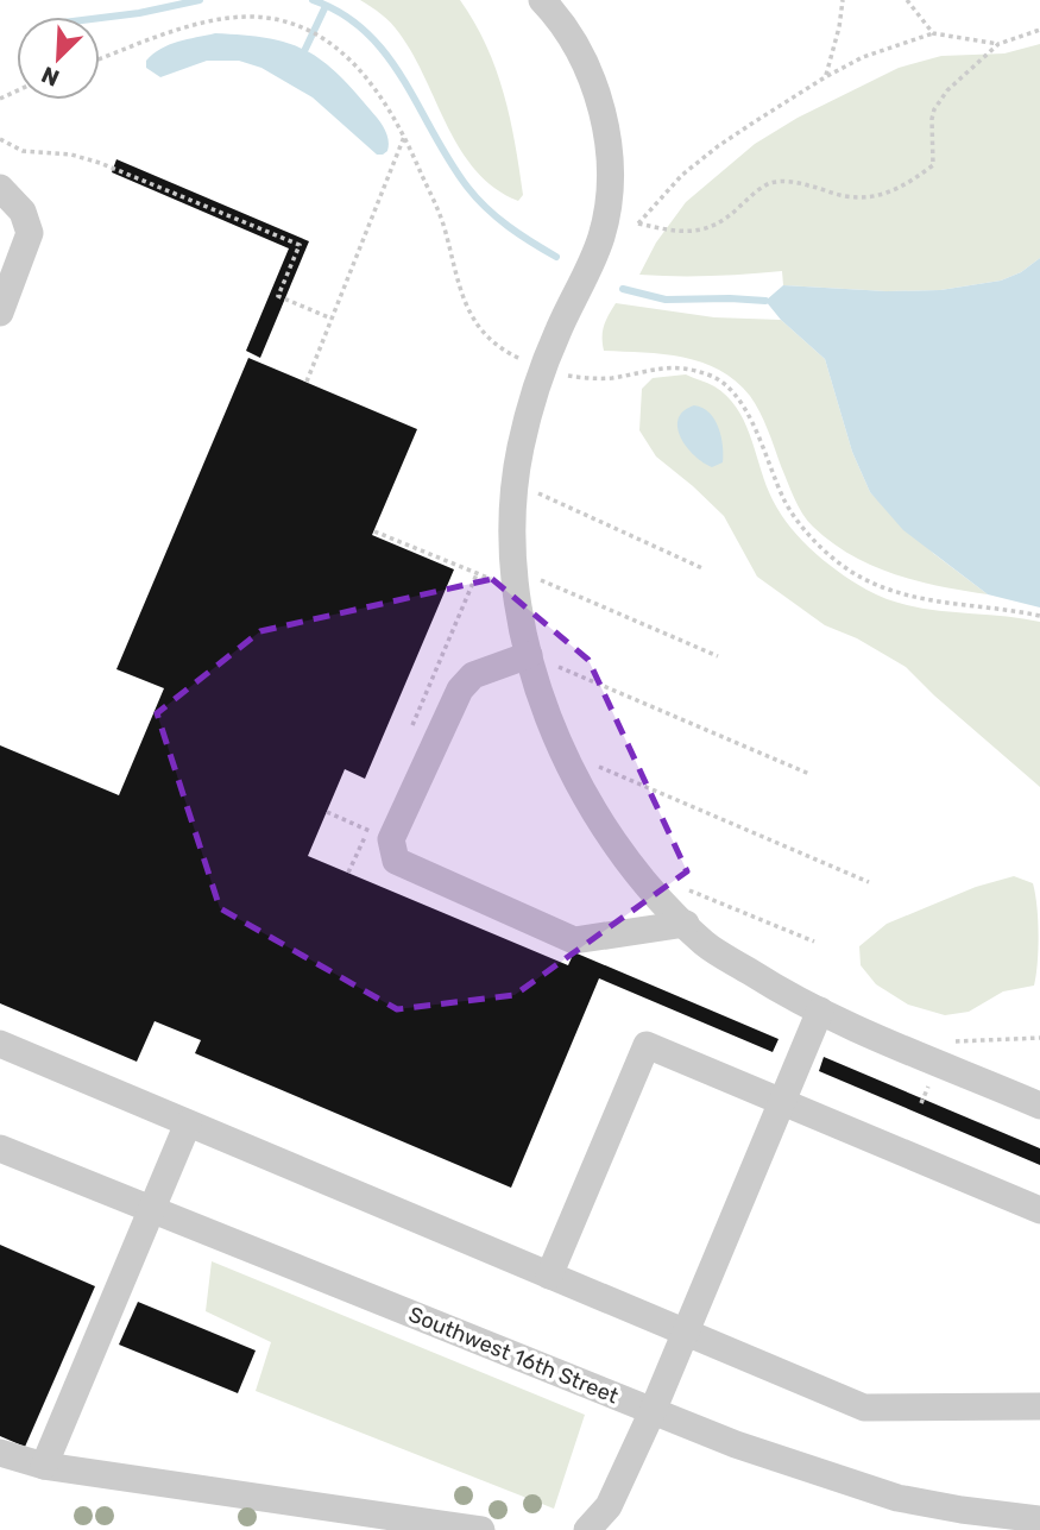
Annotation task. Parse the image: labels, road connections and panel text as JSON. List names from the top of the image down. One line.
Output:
{"streets":{"street":["Southwest 16th Street"]},"north":"bottom left"}
